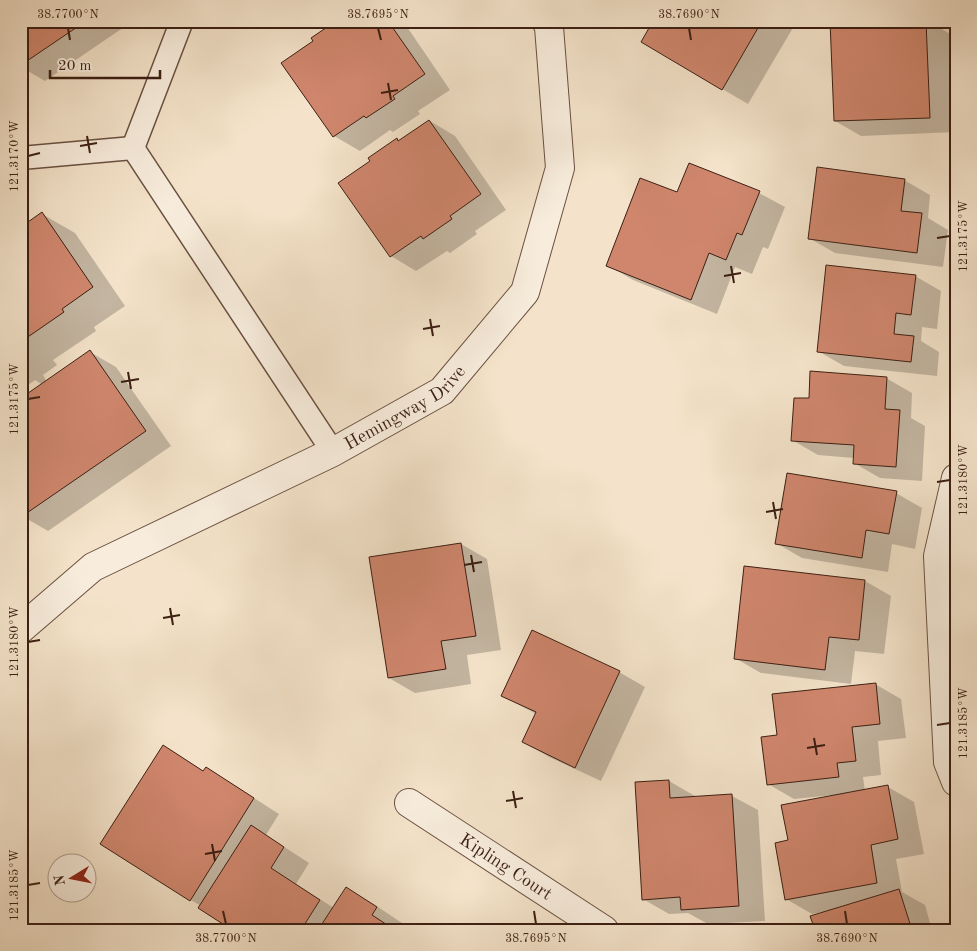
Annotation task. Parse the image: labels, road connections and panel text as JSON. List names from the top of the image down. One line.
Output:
{"streets":{"street":["Hemingway Drive","Kipling Court"]},"scale_bar":"20 m","north":"left","coordinates":["38.7700°N","38.7695°N","38.7690°N","121.3170°W","121.3175°W","121.3180°W","121.3185°W"]}
